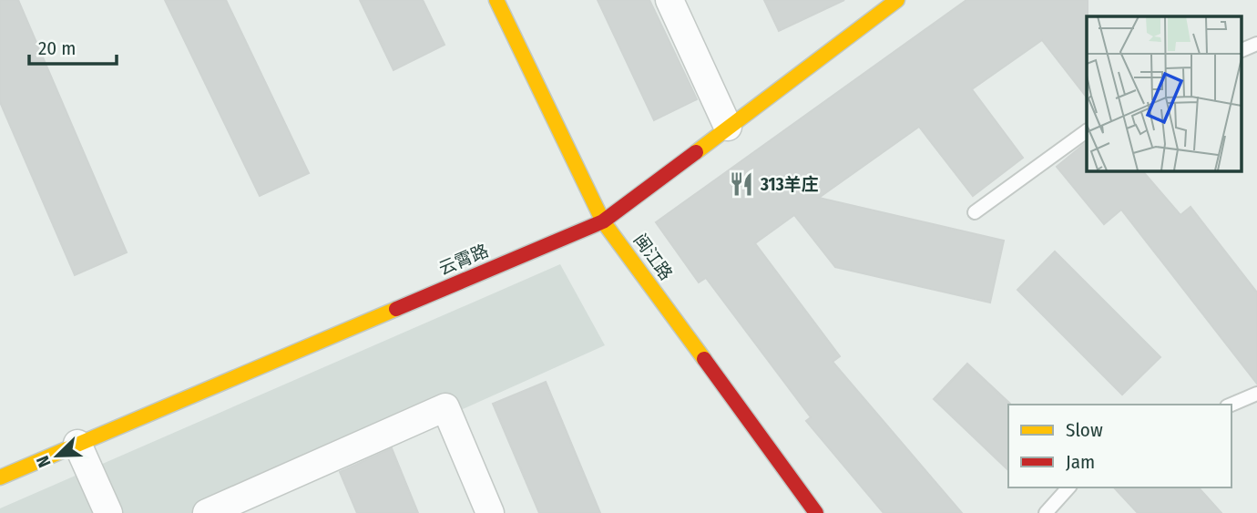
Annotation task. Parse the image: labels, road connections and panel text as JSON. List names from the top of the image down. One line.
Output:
{"streets":{"street":["闽江路","云霄路"]},"crossings":[["闽江路","云霄路"]],"places":{"restaurant":["313羊庄"]},"legend":["Slow","Jam"],"scale_bar":"20 m","north":"bottom left"}
